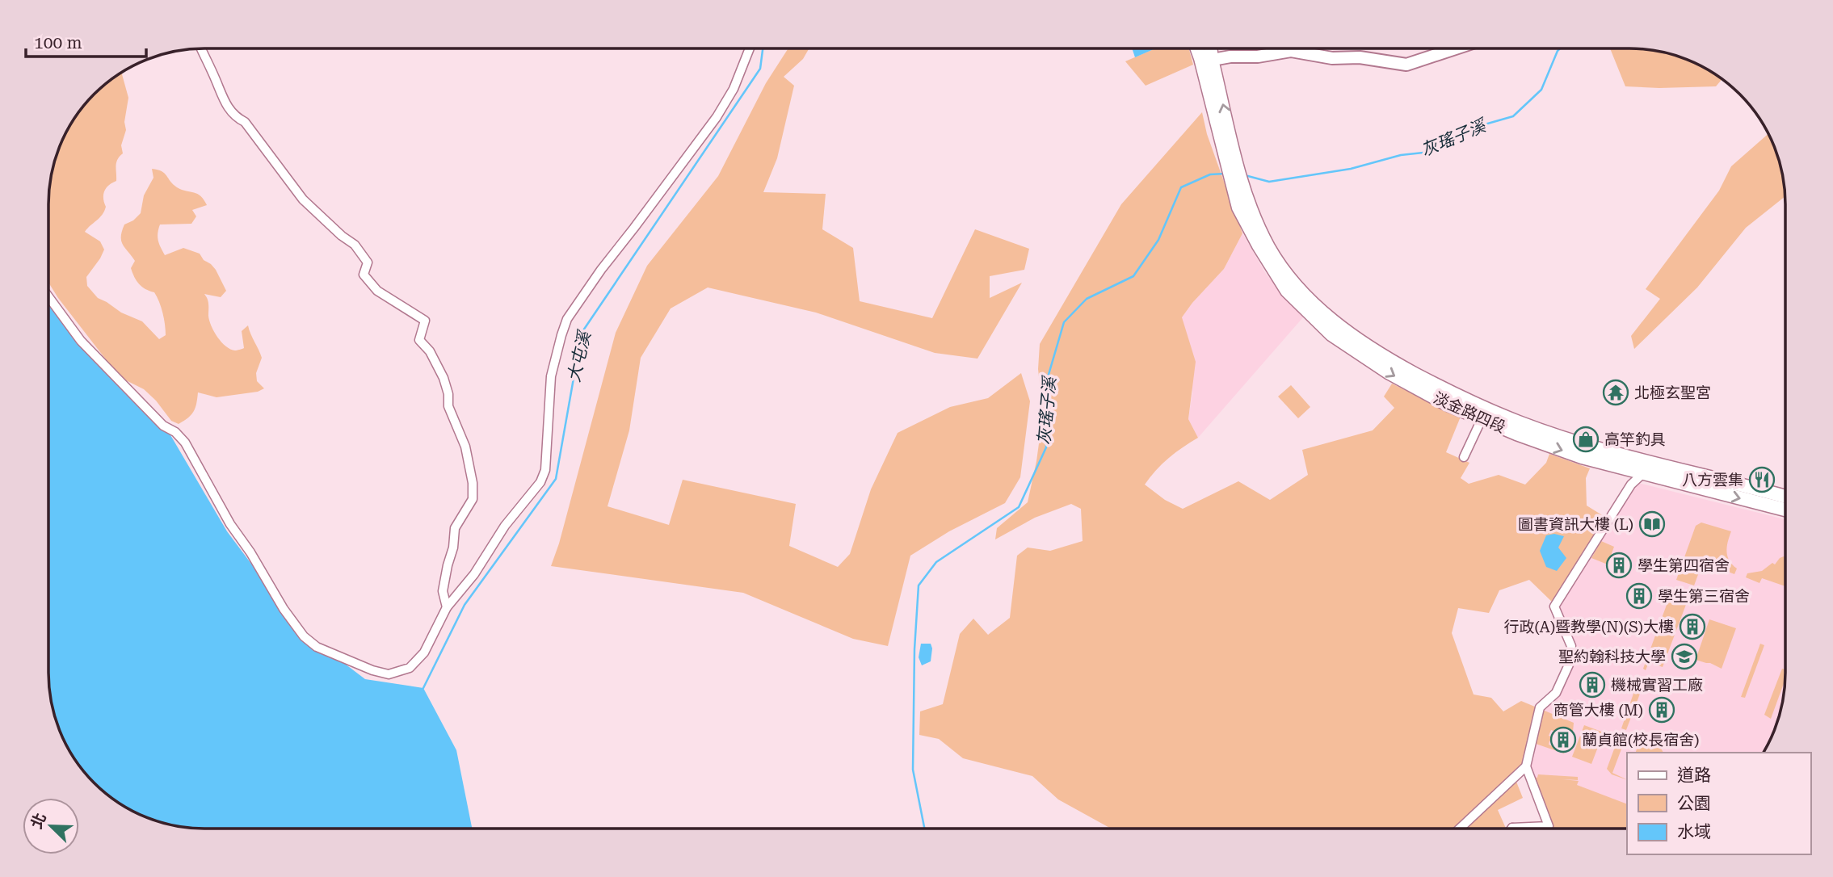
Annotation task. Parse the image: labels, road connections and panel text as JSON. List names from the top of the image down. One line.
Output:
{"streets":{"main road":["淡金路四段"]},"water":["灰瑤子溪","大屯溪"],"places":{"temple":["北極玄聖宮"],"shop":["高竿釣具"],"restaurant":["八方雲集"],"library":["圖書資訊大樓 (L)"],"building":["學生第四宿舍","學生第三宿舍","行政(A)暨教學(N)(S)大樓","機械實習工廠","商管大樓 (M)","蘭貞館(校長宿舍)"],"school or university":["聖約翰科技大學"]},"legend":["道路","公園","水域"],"scale_bar":"100 m","north":"top left"}
